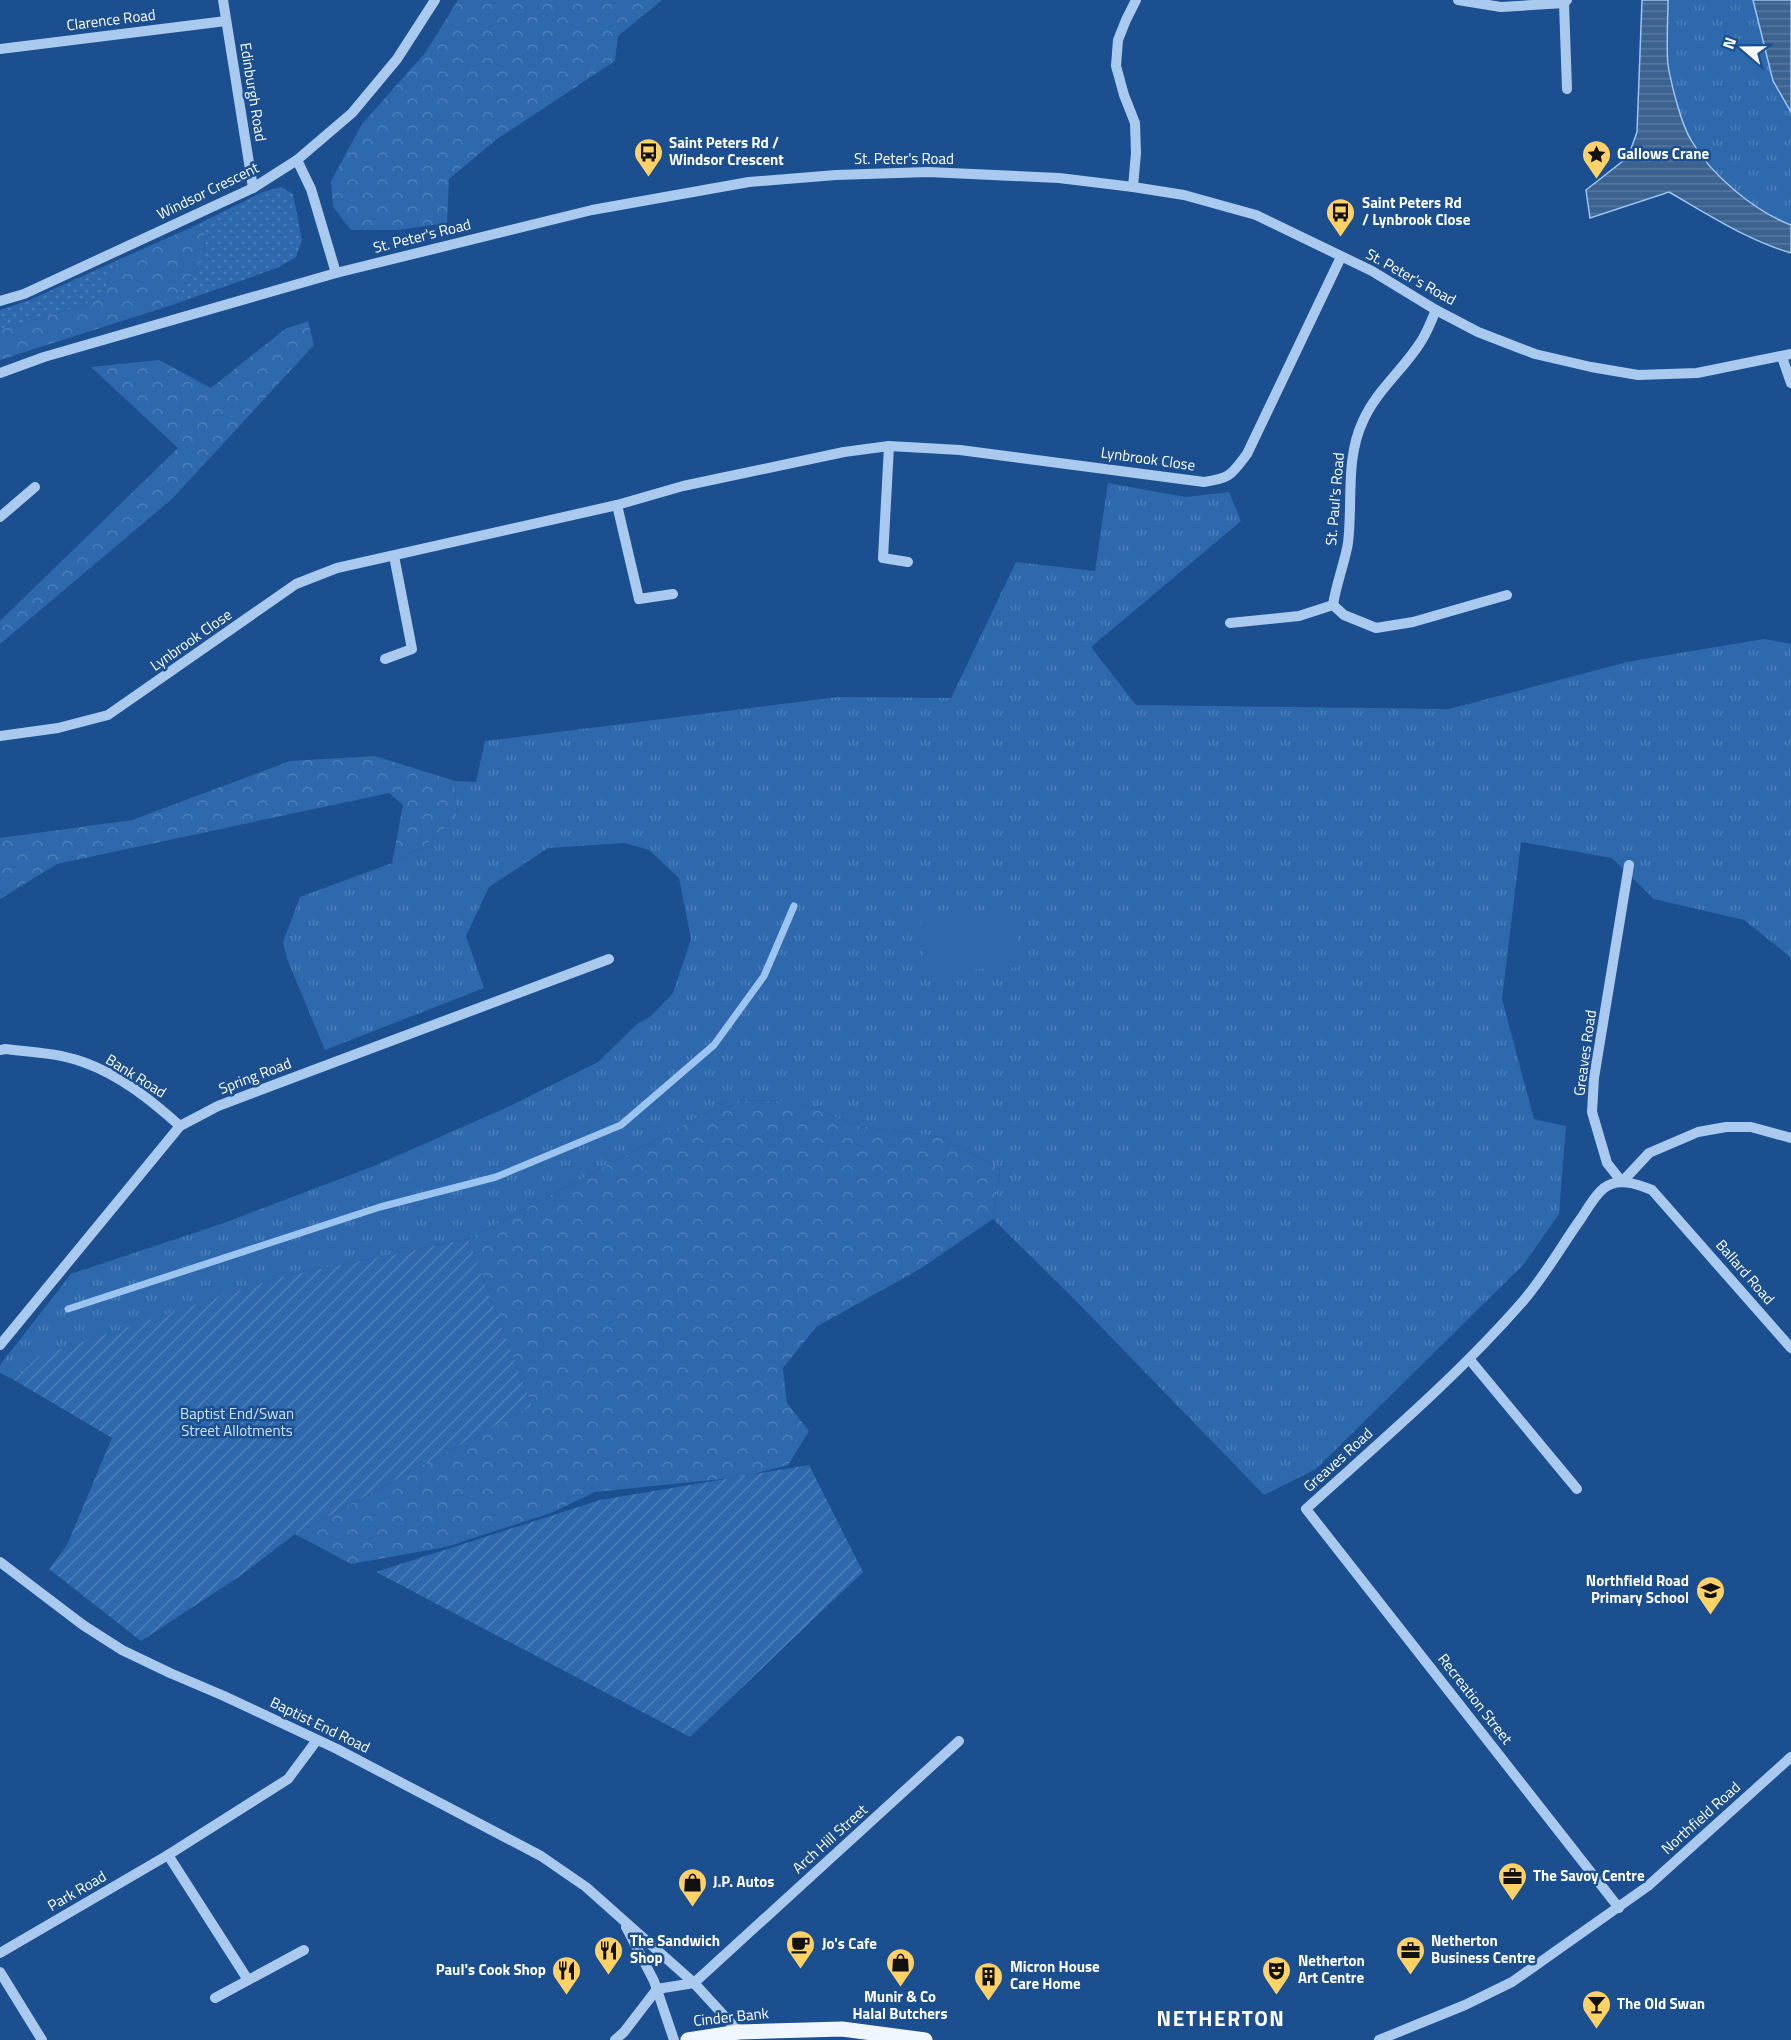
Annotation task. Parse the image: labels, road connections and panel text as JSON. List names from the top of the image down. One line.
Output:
{"streets":{"main road":["Cinder Bank"],"street":["Clarence Road","Edinburgh Road","St. Peter's Road","Windsor Crescent","Lynbrook Close","St. Paul's Road","Greaves Road","Bank Road","Spring Road","Ballard Road","Recreation Street","Baptist End Road","Northfield Road","Arch Hill Street","Park Road"]},"crossings":[["Clarence Road","Edinburgh Road"],["Edinburgh Road","Windsor Crescent"],["St. Peter's Road","Lynbrook Close"],["St. Peter's Road","St. Paul's Road"],["Greaves Road","Ballard Road"],["Greaves Road","Recreation Street"],["Bank Road","Spring Road"],["Recreation Street","Northfield Road"],["Baptist End Road","Arch Hill Street"],["Baptist End Road","Park Road"],["Baptist End Road","Cinder Bank"]],"districts":["NETHERTON"],"parks":["Baptist End/Swan Street Allotments"],"places":{"bus stop":["Saint Peters Rd / Windsor Crescent","Saint Peters Rd / Lynbrook Close"],"place":["Gallows Crane"],"school or university":["Northfield Road Primary School"],"office":["The Savoy Centre","Netherton Business Centre"],"shop":["J.P. Autos","Munir & Co Halal Butchers"],"cafe":["Jo's Cafe"],"restaurant":["The Sandwich Shop","Paul's Cook Shop"],"theatre":["Netherton Art Centre"],"building":["Micron House Care Home"],"bar":["The Old Swan"]},"north":"left"}
